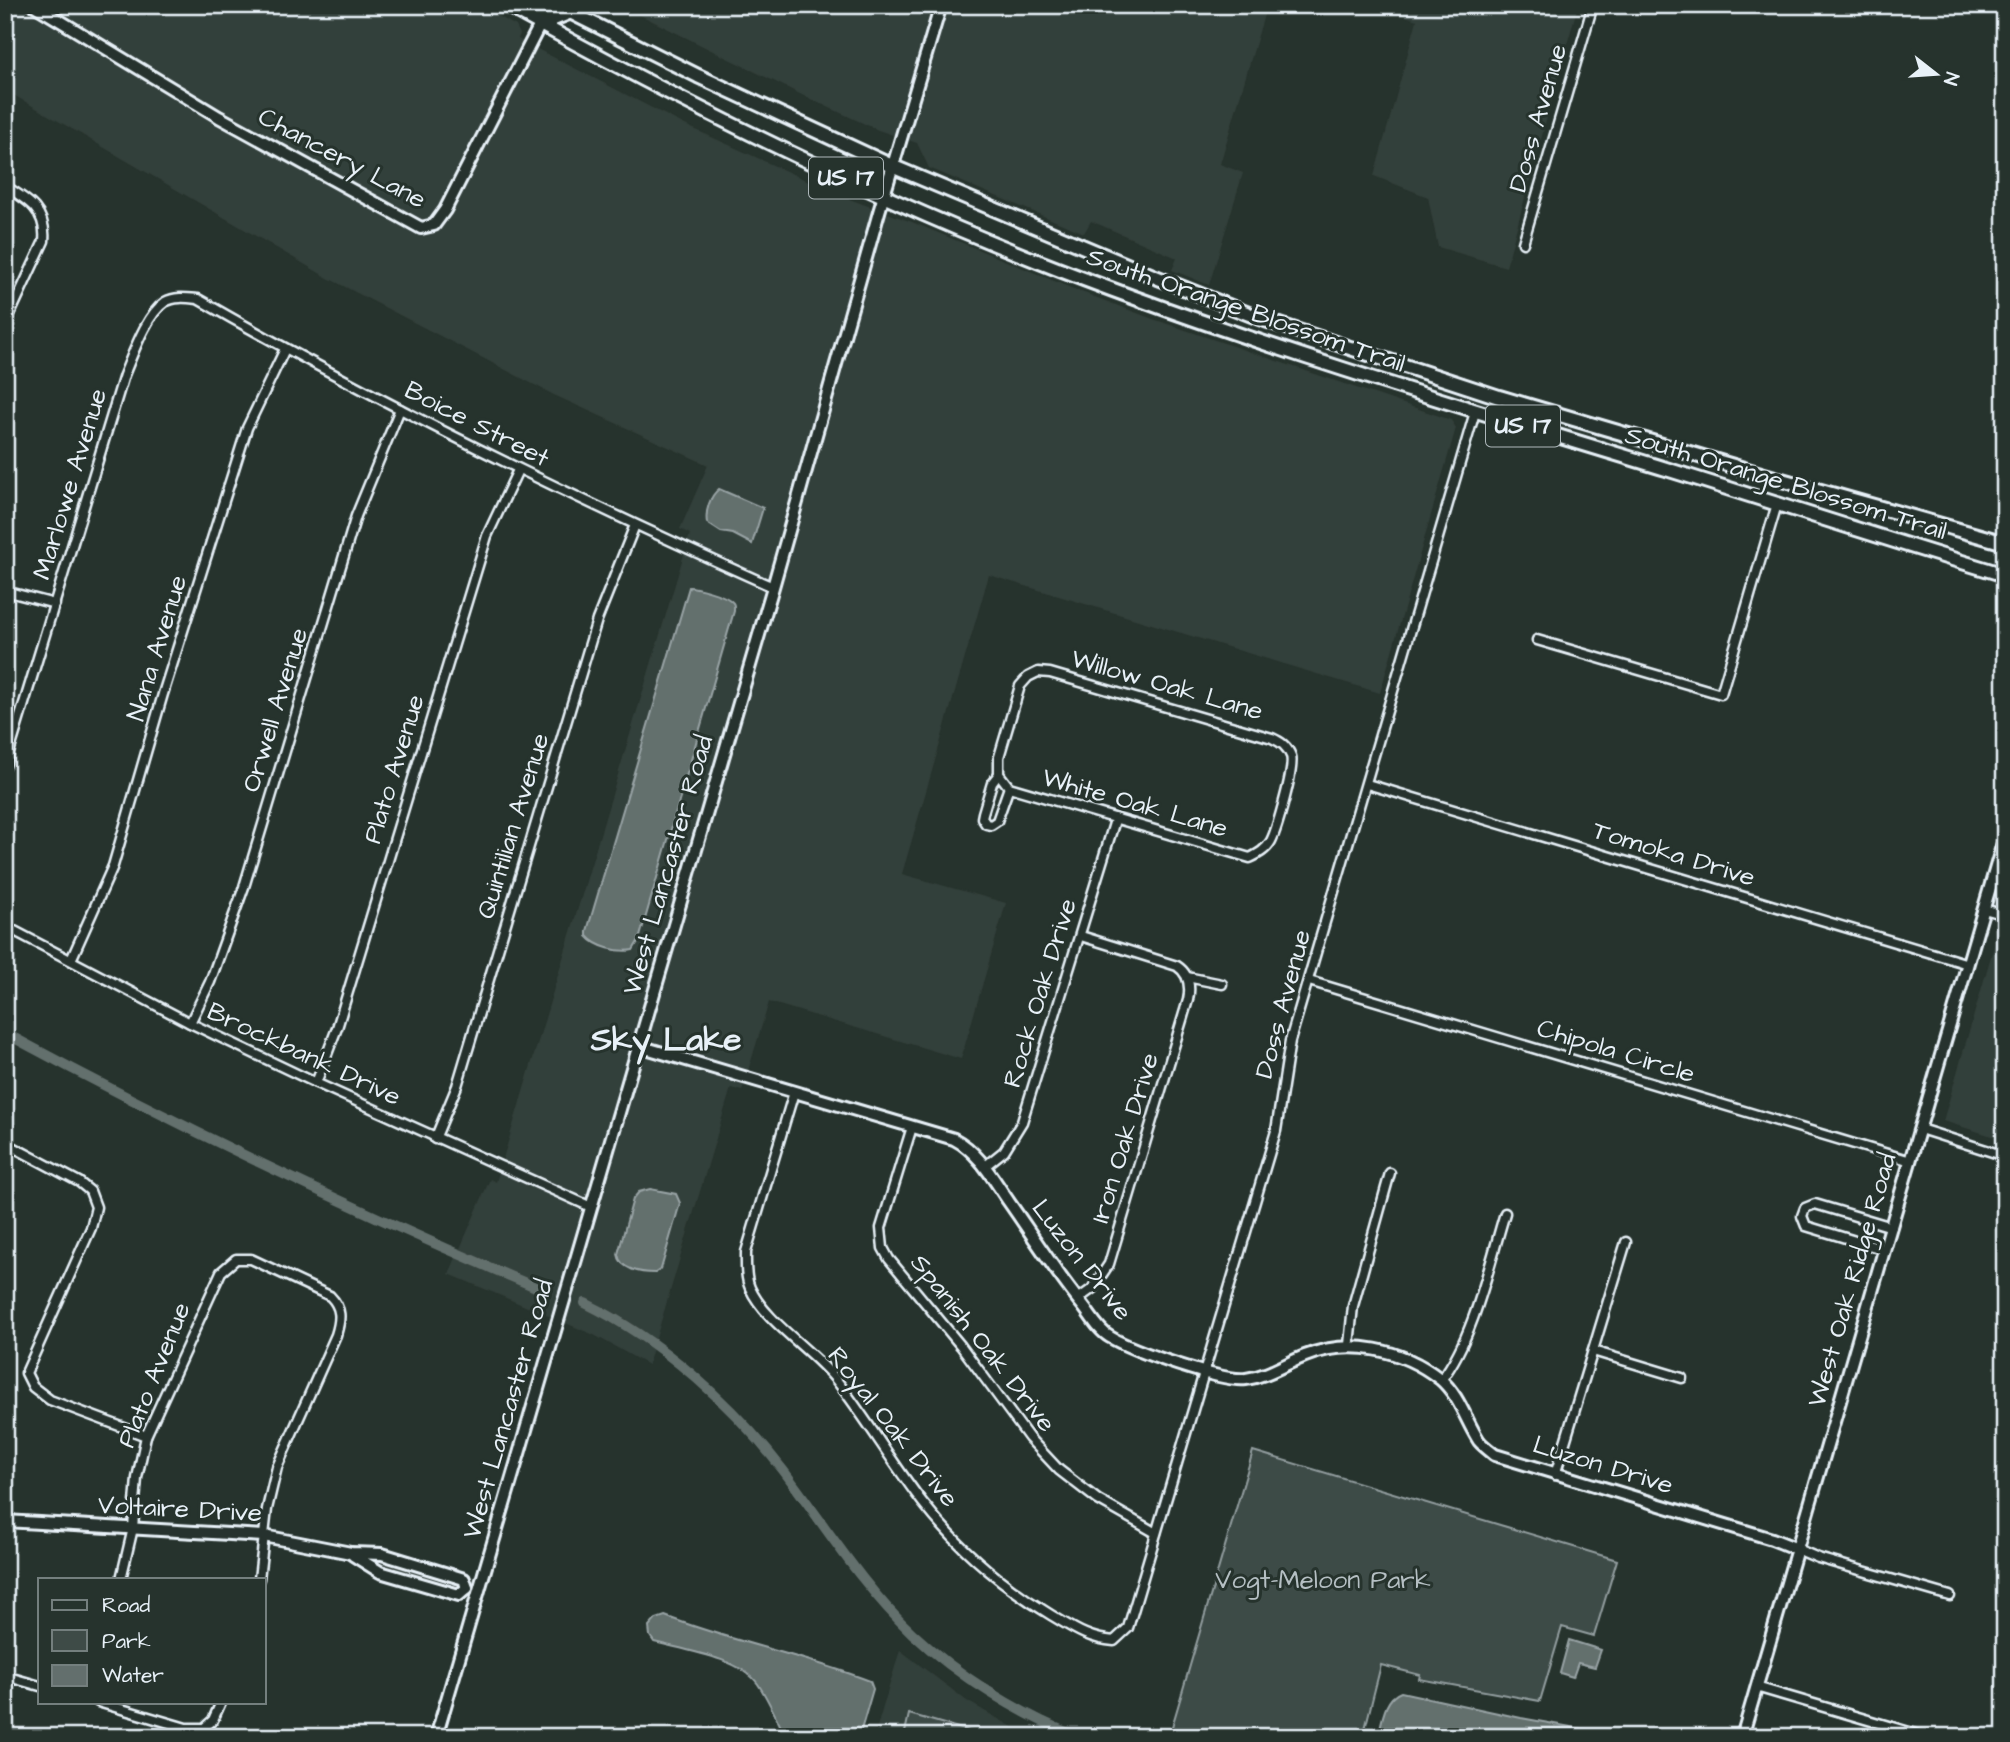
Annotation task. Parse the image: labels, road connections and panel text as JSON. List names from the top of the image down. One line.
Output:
{"streets":{"main road":["US 17","South Orange Blossom Trail"],"street":["Doss Avenue","Chancery Lane","Boice Street","Marlowe Avenue","Nana Avenue","Willow Oak Lane","Orwell Avenue","Plato Avenue","White Oak Lane","Quintilian Avenue","Tomoka Drive","West Lancaster Road","Rock Oak Drive","Chipola Circle","Brockbank Drive","Iron Oak Drive","Luzon Drive","West Oak Ridge Road","Spanish Oak Drive","Royal Oak Drive","Voltaire Drive"]},"crossings":[["Doss Avenue","South Orange Blossom Trail"],["Doss Avenue","Tomoka Drive"],["Doss Avenue","Chipola Circle"],["Doss Avenue","Luzon Drive"],["Doss Avenue","Spanish Oak Drive"],["Doss Avenue","Royal Oak Drive"],["Chancery Lane","South Orange Blossom Trail"],["South Orange Blossom Trail","West Lancaster Road"],["Boice Street","Marlowe Avenue"],["Boice Street","Nana Avenue"],["Boice Street","Orwell Avenue"],["Boice Street","Plato Avenue"],["Boice Street","Quintilian Avenue"],["Boice Street","West Lancaster Road"],["Nana Avenue","Brockbank Drive"],["Willow Oak Lane","White Oak Lane"],["Orwell Avenue","Brockbank Drive"],["Plato Avenue","Brockbank Drive"],["Plato Avenue","Voltaire Drive"],["White Oak Lane","Rock Oak Drive"],["Quintilian Avenue","Brockbank Drive"],["Tomoka Drive","West Oak Ridge Road"],["West Lancaster Road","Brockbank Drive"],["West Lancaster Road","Luzon Drive"],["West Lancaster Road","Voltaire Drive"],["Rock Oak Drive","Luzon Drive"],["Chipola Circle","West Oak Ridge Road"],["Iron Oak Drive","Luzon Drive"],["Luzon Drive","West Oak Ridge Road"],["Luzon Drive","Spanish Oak Drive"],["Luzon Drive","Royal Oak Drive"]],"districts":["Sky Lake"],"parks":["Vogt-Meloon Park"],"legend":["Road","Park","Water"],"north":"right"}
